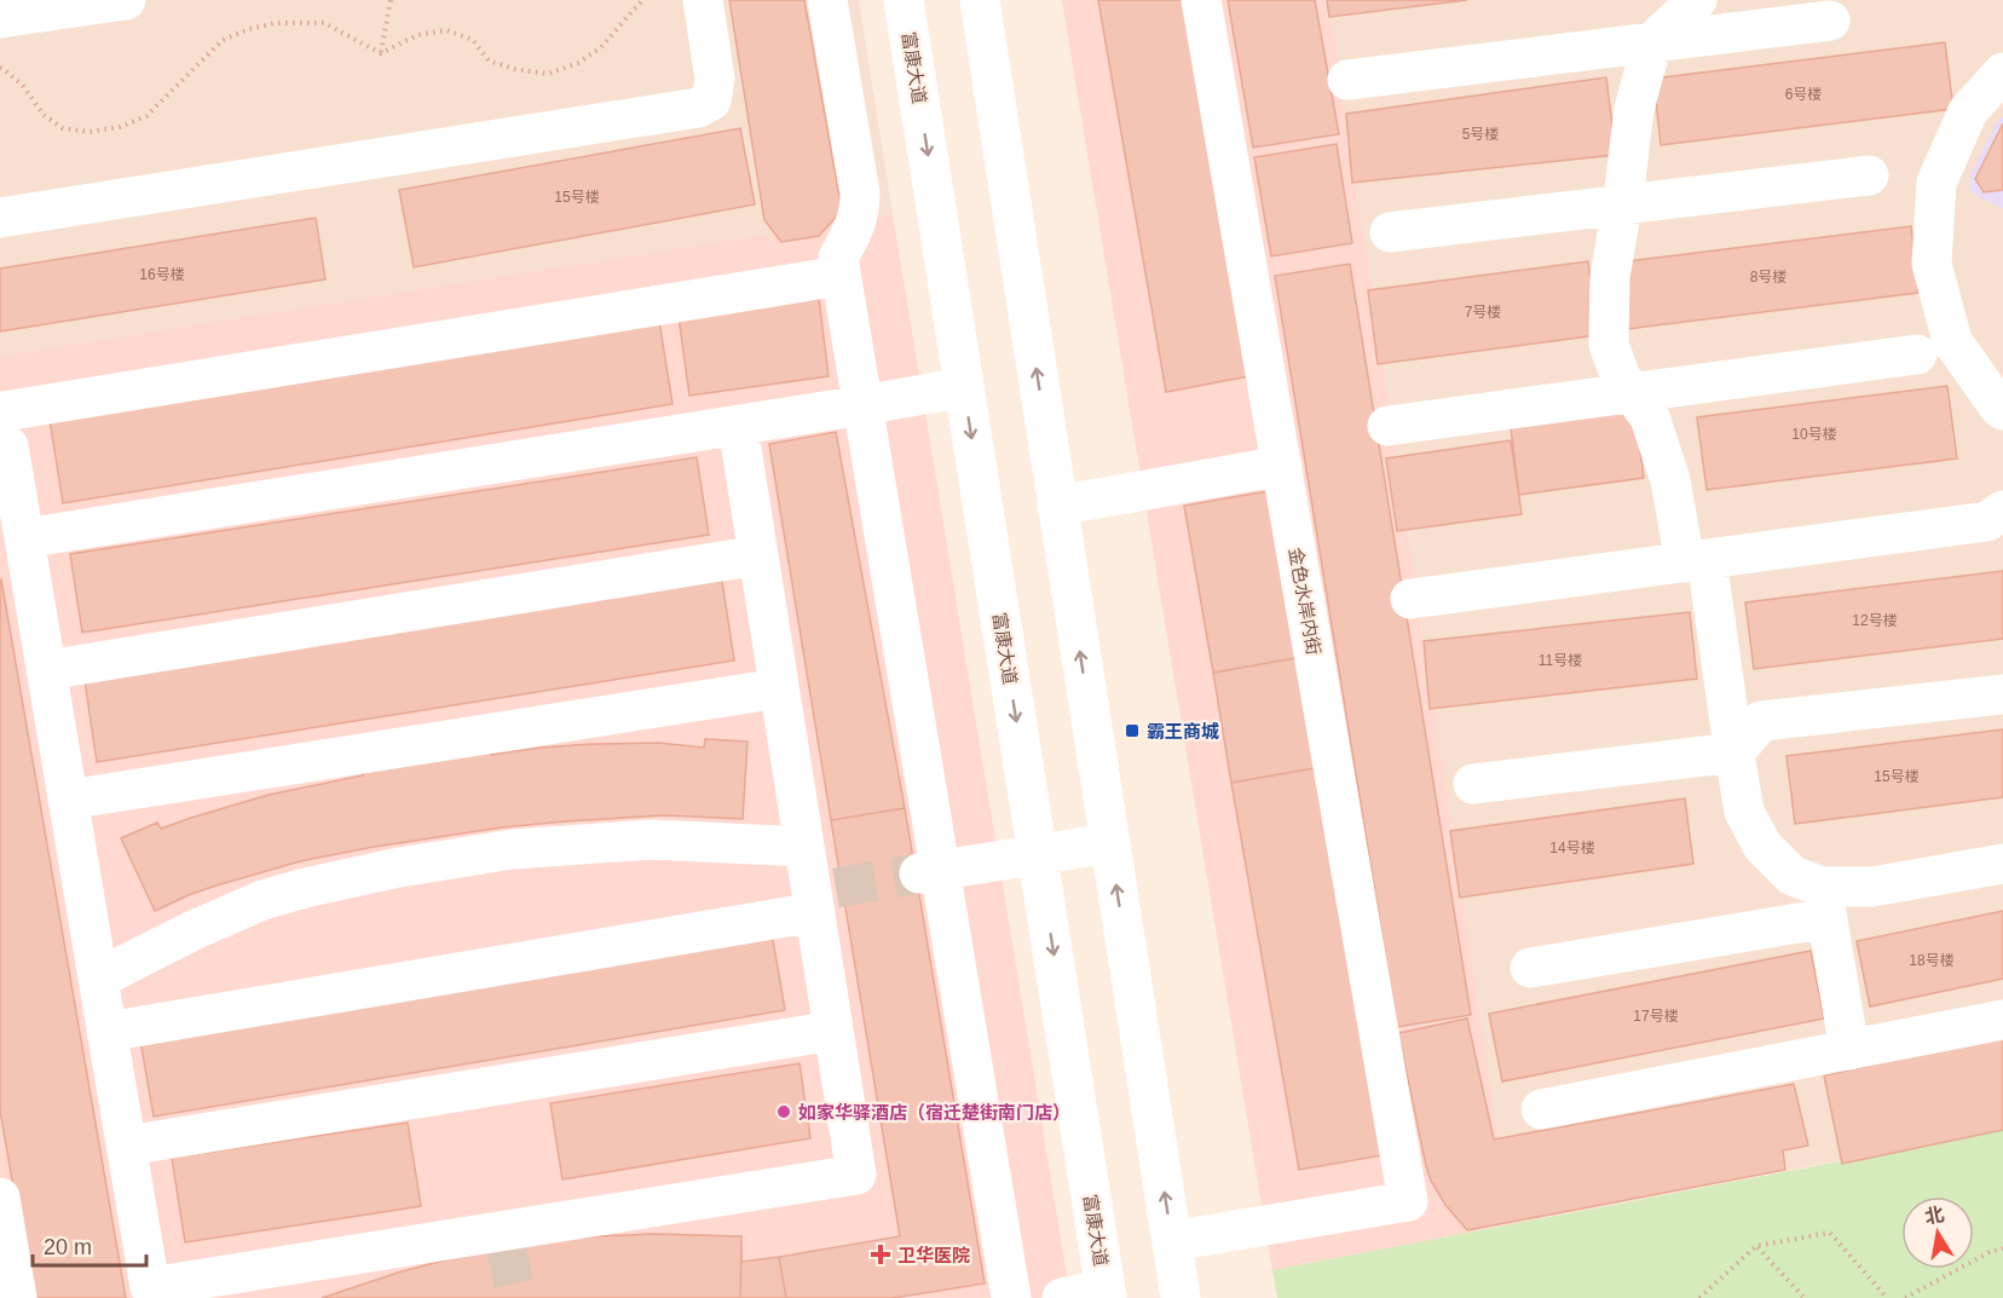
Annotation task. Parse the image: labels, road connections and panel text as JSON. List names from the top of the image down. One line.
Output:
{"streets":{"street":["富康大道","金色水岸内街"]},"places":{"transit":["霸王商城"],"other":["如家华驿酒店（宿迁楚街南门店）"],"health":["卫华医院"]},"house_numbers":["6号楼","5号楼","15号楼","16号楼","8号楼","7号楼","10号楼","12号楼","11号楼","15号楼","14号楼","18号楼","17号楼"],"scale_bar":"20 m","north":"top"}
